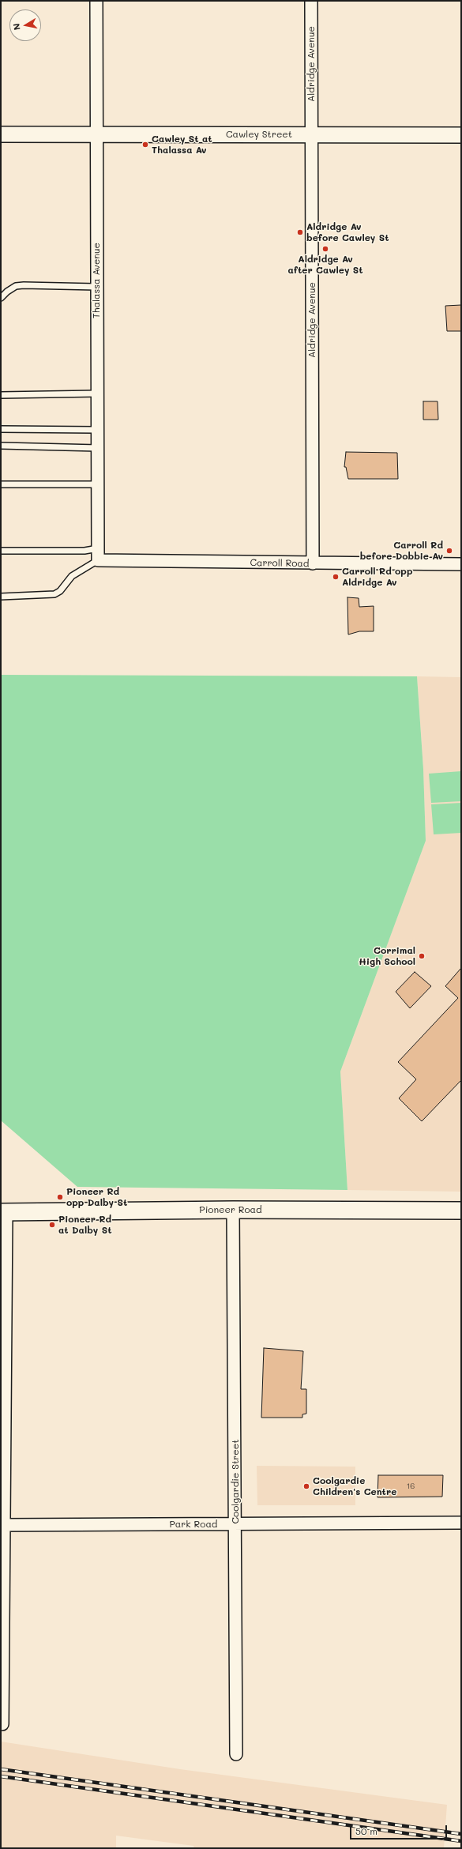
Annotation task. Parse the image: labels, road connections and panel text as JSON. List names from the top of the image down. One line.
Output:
{"streets":{"main road":["Pioneer Road"],"street":["Aldridge Avenue","Cawley Street","Thalassa Avenue","Carroll Road","Coolgardie Street","Park Road"]},"crossings":[["Aldridge Avenue","Cawley Street"],["Aldridge Avenue","Carroll Road"],["Cawley Street","Thalassa Avenue"],["Thalassa Avenue","Carroll Road"],["Pioneer Road","Coolgardie Street"],["Coolgardie Street","Park Road"]],"places":["Cawley St at Thalassa Av","Aldridge Av before Cawley St","Aldridge Av after Cawley St","Carroll Rd before Dobbie Av","Carroll Rd opp Aldridge Av","Corrimal High School","Pioneer Rd opp Dalby St","Pioneer Rd at Dalby St","Coolgardie Children's Centre"],"house_numbers":["16"],"scale_bar":"50 m","north":"left"}
